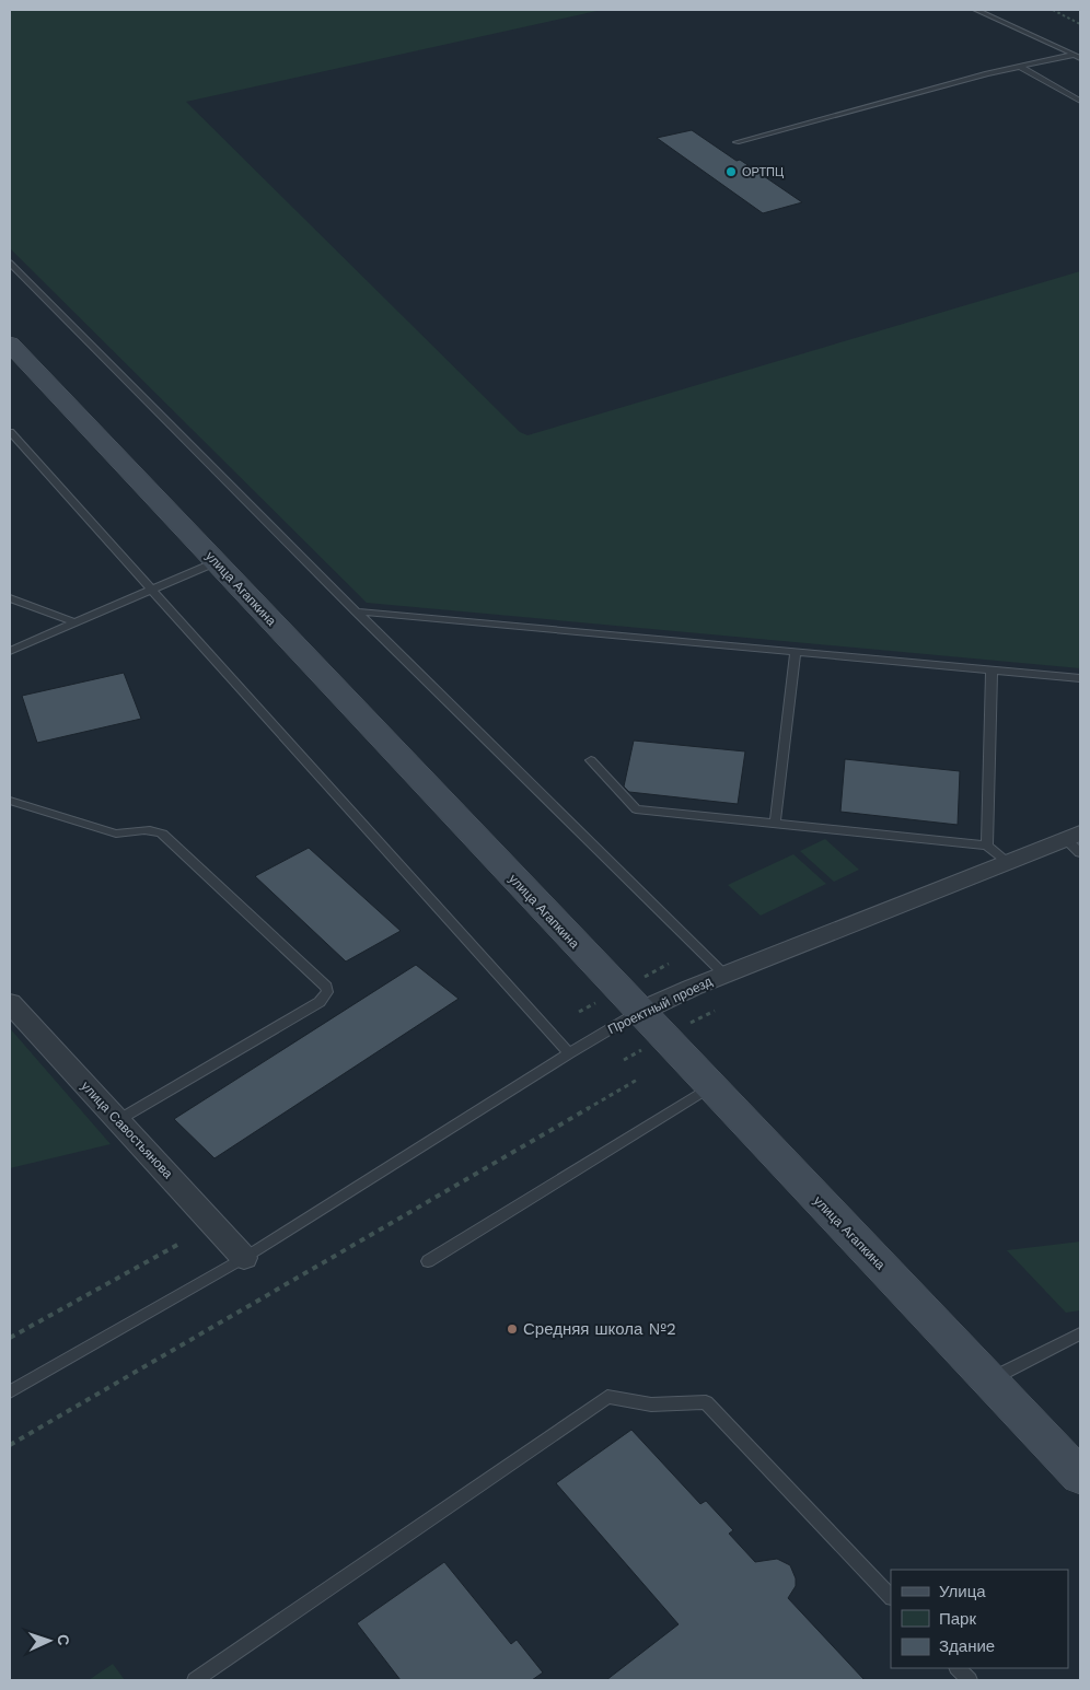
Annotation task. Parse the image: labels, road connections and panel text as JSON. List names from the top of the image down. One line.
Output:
{"streets":{"main road":["улица Агапкина"],"street":["Проектный проезд","улица Савостьянова"]},"crossings":[["улица Агапкина","Проектный проезд"],["Проектный проезд","улица Савостьянова"]],"places":["ОРТПЦ","Средняя школа №2"],"legend":["Улица","Парк","Здание"],"north":"right"}
